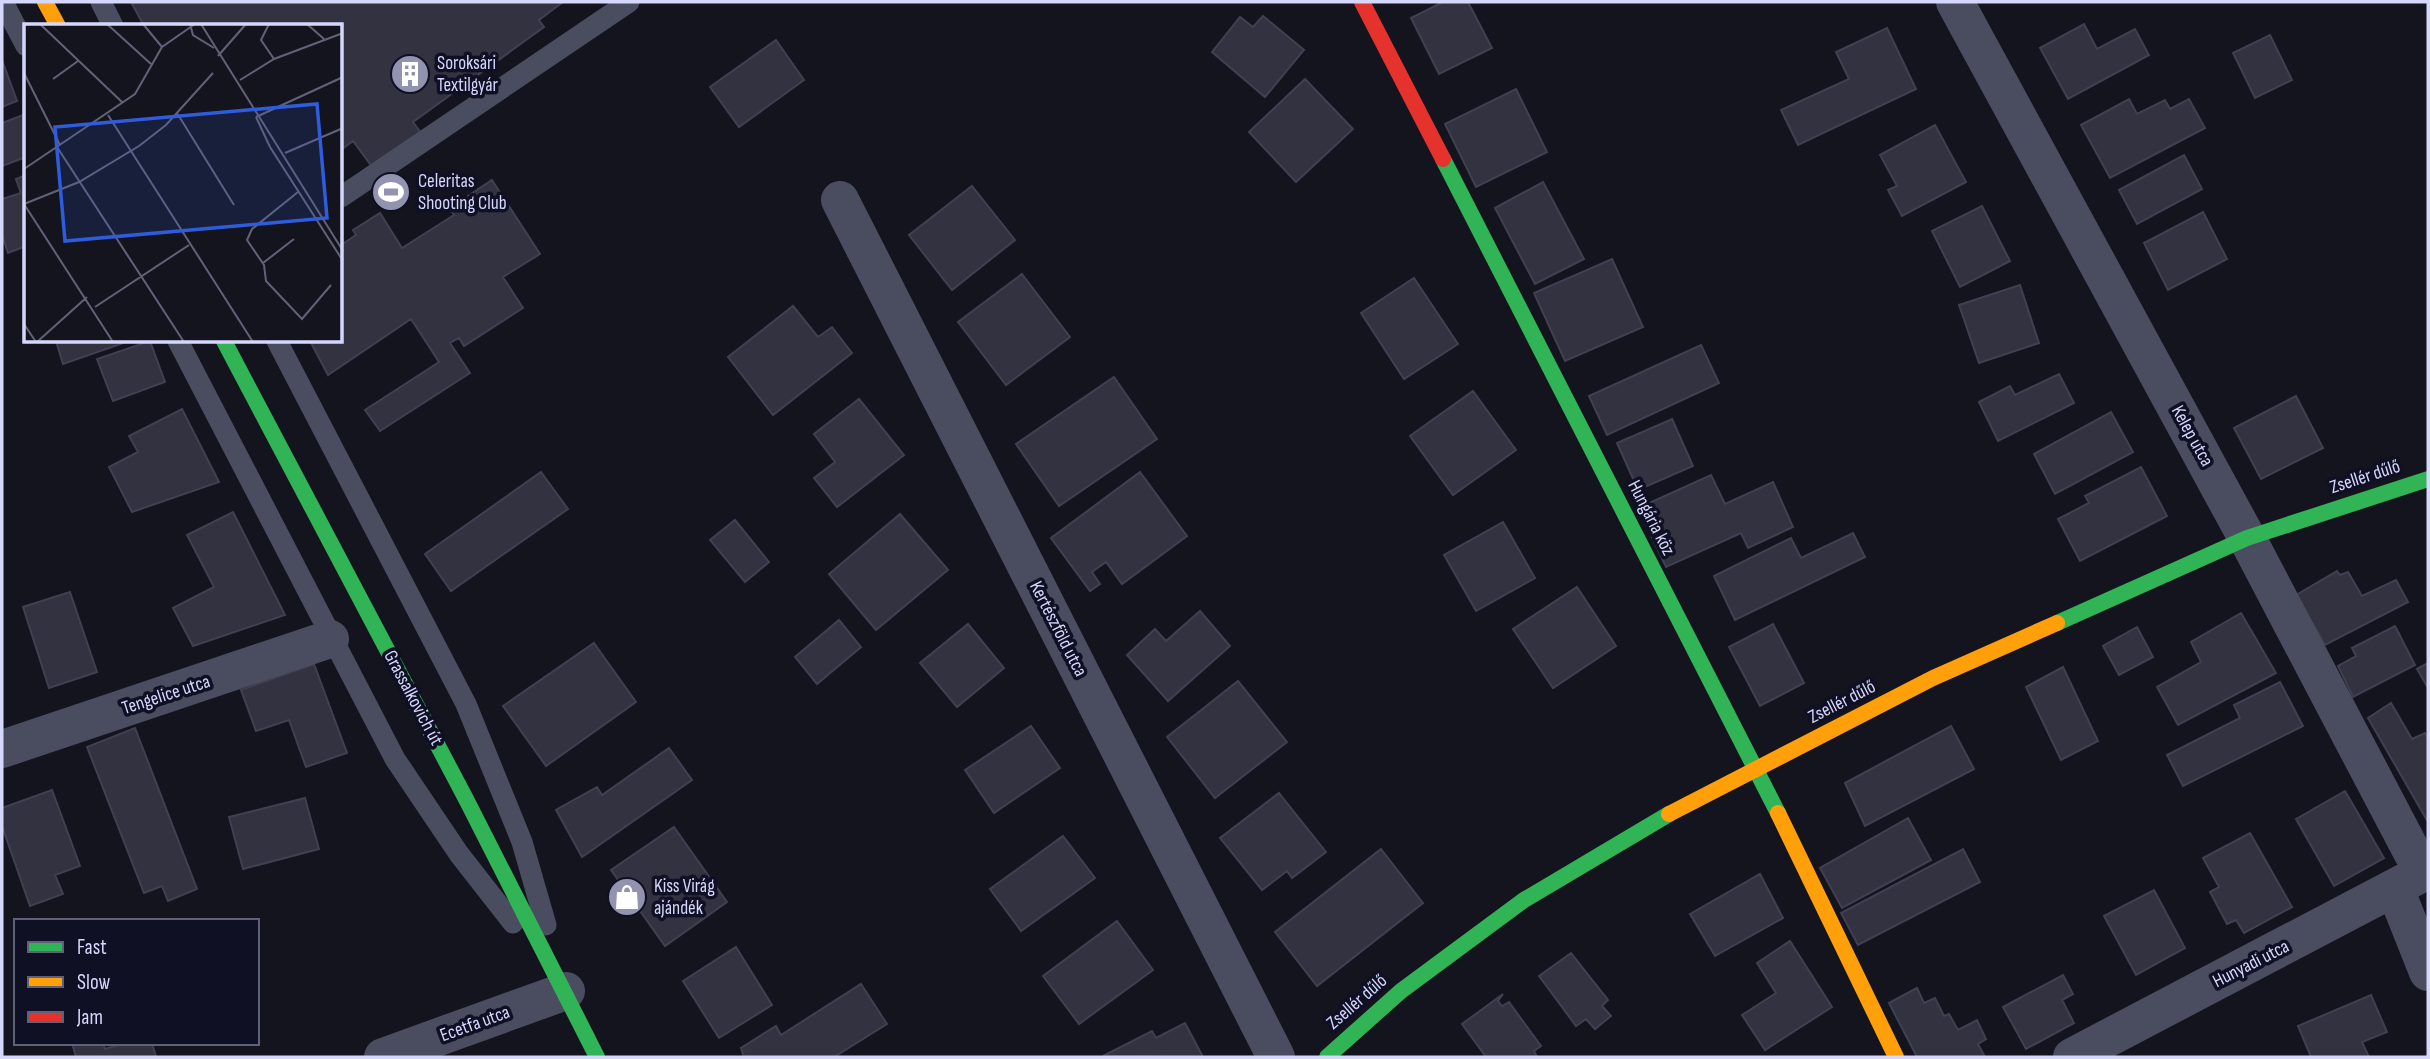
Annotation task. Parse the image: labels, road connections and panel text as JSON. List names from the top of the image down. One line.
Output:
{"streets":{"street":["Kelep utca","Zsellér dűlő","Hungária köz","Kertészföld utca","Tengelice utca","Grassalkovich út","Hunyadi utca","Ecetfa utca"]},"crossings":[["Kelep utca","Zsellér dűlő"],["Kelep utca","Hunyadi utca"],["Zsellér dűlő","Hungária köz"],["Grassalkovich út","Ecetfa utca"]],"places":{"building":["Soroksári Textilgyár"],"sports":["Celeritas Shooting Club"],"shop":["Kiss Virág ajándék"]},"legend":["Fast","Slow","Jam"]}
